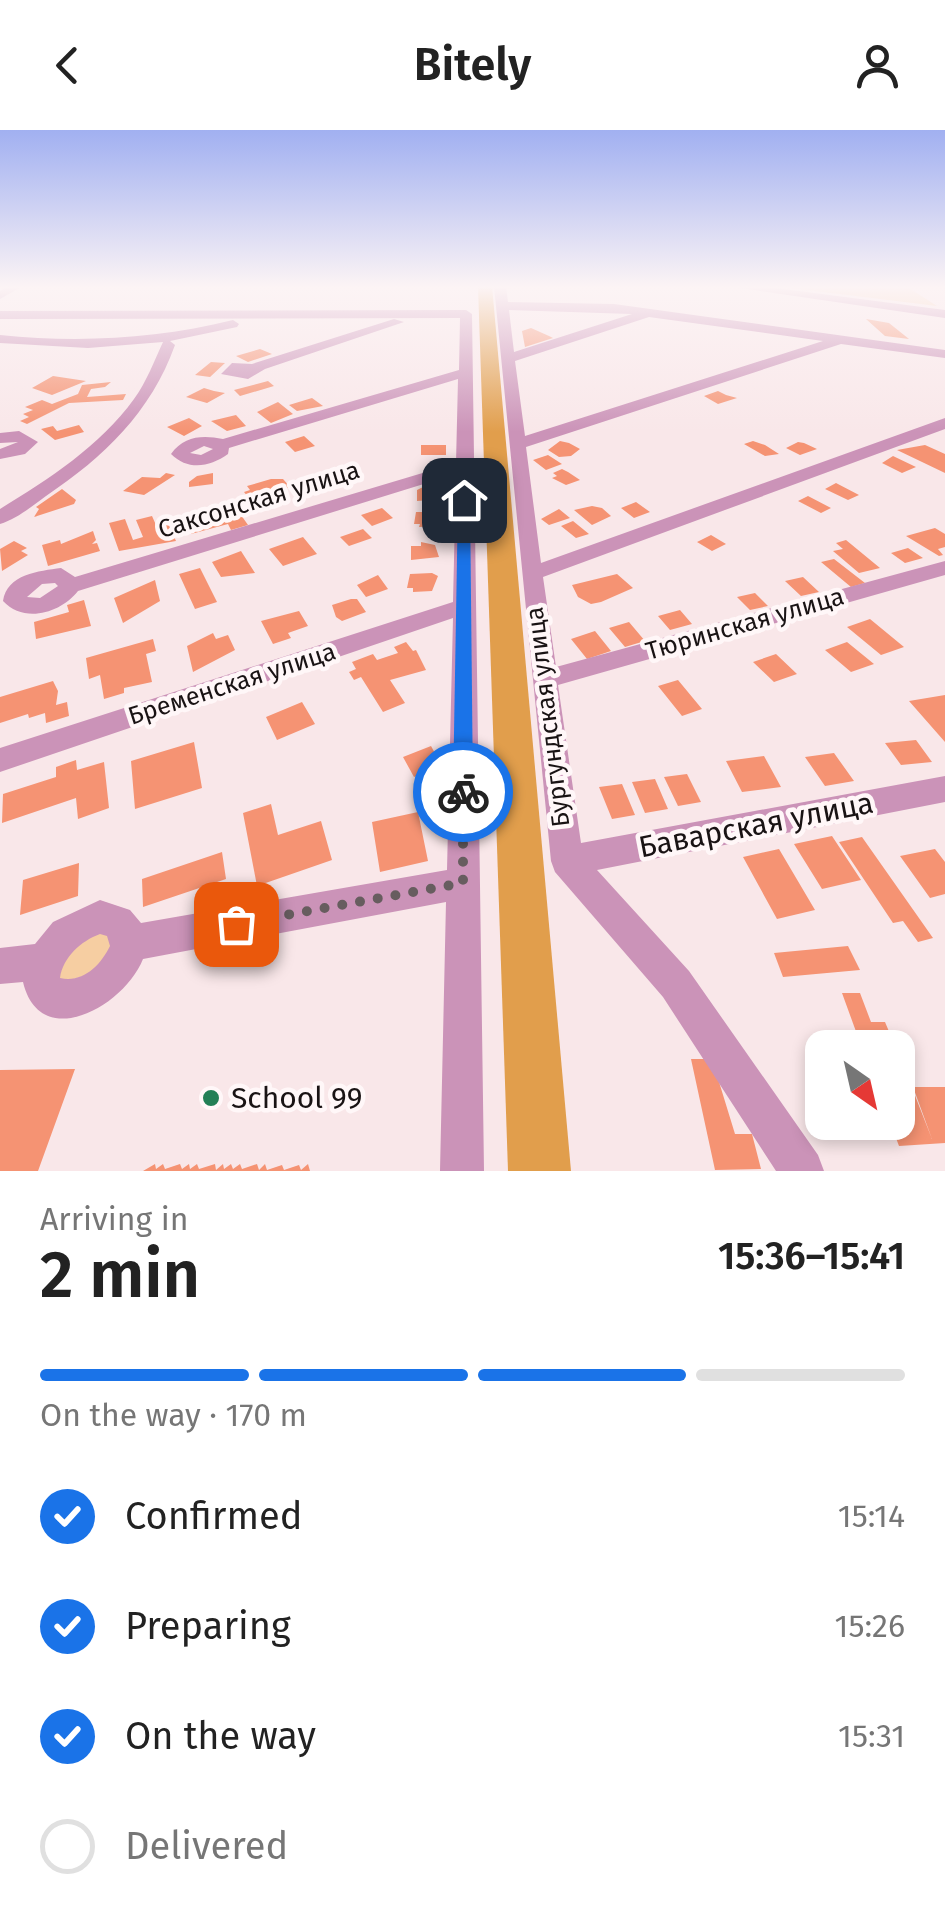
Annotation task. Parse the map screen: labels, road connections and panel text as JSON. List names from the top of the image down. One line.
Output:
{"streets":{"street":["Саксонская улица","Тюринская улица","Бременская улица","Бургундская улица","Баварская улица"]},"crossings":[["Тюринская улица","Бургундская улица"],["Бургундская улица","Баварская улица"]],"places":["School 99"],"north":"bottom right","page":{"header":"Bitely","heading":["2 min","Arriving in","15:36–15:41"],"bar":"On the way · 170 m","list":[["Confirmed","15:14"],["Preparing","15:26"],["On the way","15:31"],"Delivered"]}}
